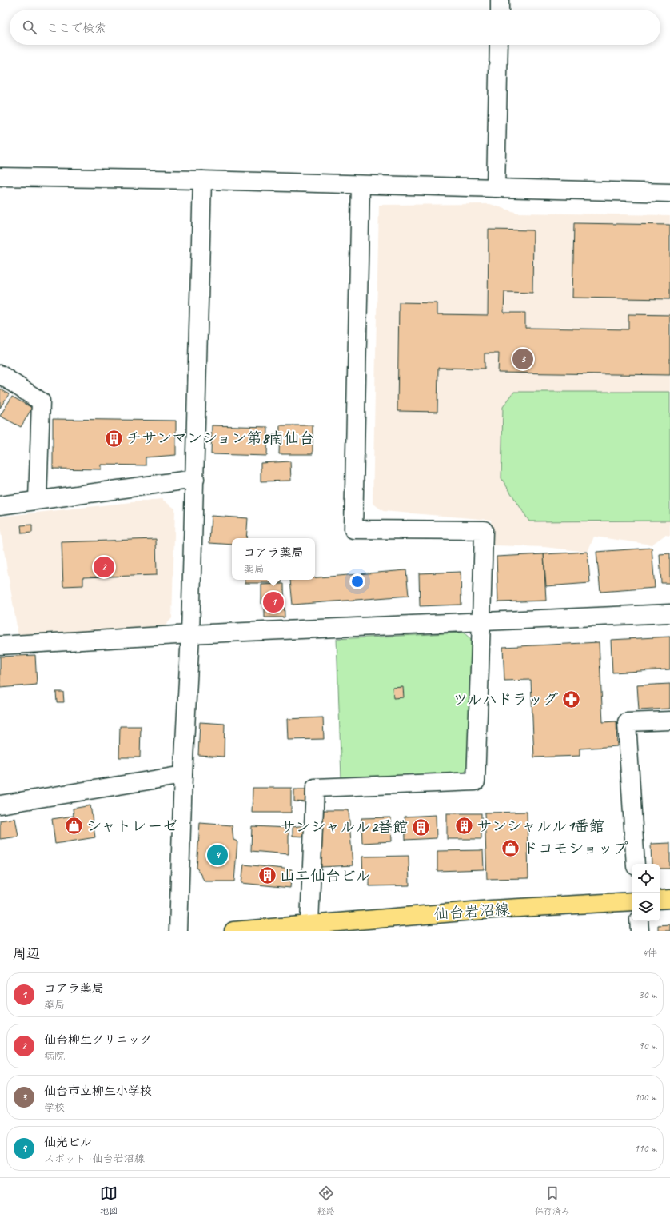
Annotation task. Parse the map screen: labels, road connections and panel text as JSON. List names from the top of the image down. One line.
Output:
{"streets":{"main road":["仙台岩沼線"]},"places":{"building":["チサンマンション第8南仙台","サンシャルル1番館","サンシャルル2番館","山二仙台ビル"],"pharmacy":["ツルハドラッグ"],"shop":["シャトレーゼ","ドコモショップ"]},"page":{"search":"ここで検索","pins":["3","2","1","4"],"popup":["コアラ薬局","薬局"],"heading":["周辺","4件"],"list":[{"mark":"1","name":"コアラ薬局","note":"薬局","value":"30 m"},{"mark":"2","name":"仙台柳生クリニック","note":"病院","value":"90 m"},{"mark":"3","name":"仙台市立柳生小学校","note":"学校","value":"100 m"},{"mark":"4","name":"仙光ビル","note":"スポット · 仙台岩沼線","value":"110 m"}],"nav":["地図","経路","保存済み"]}}
